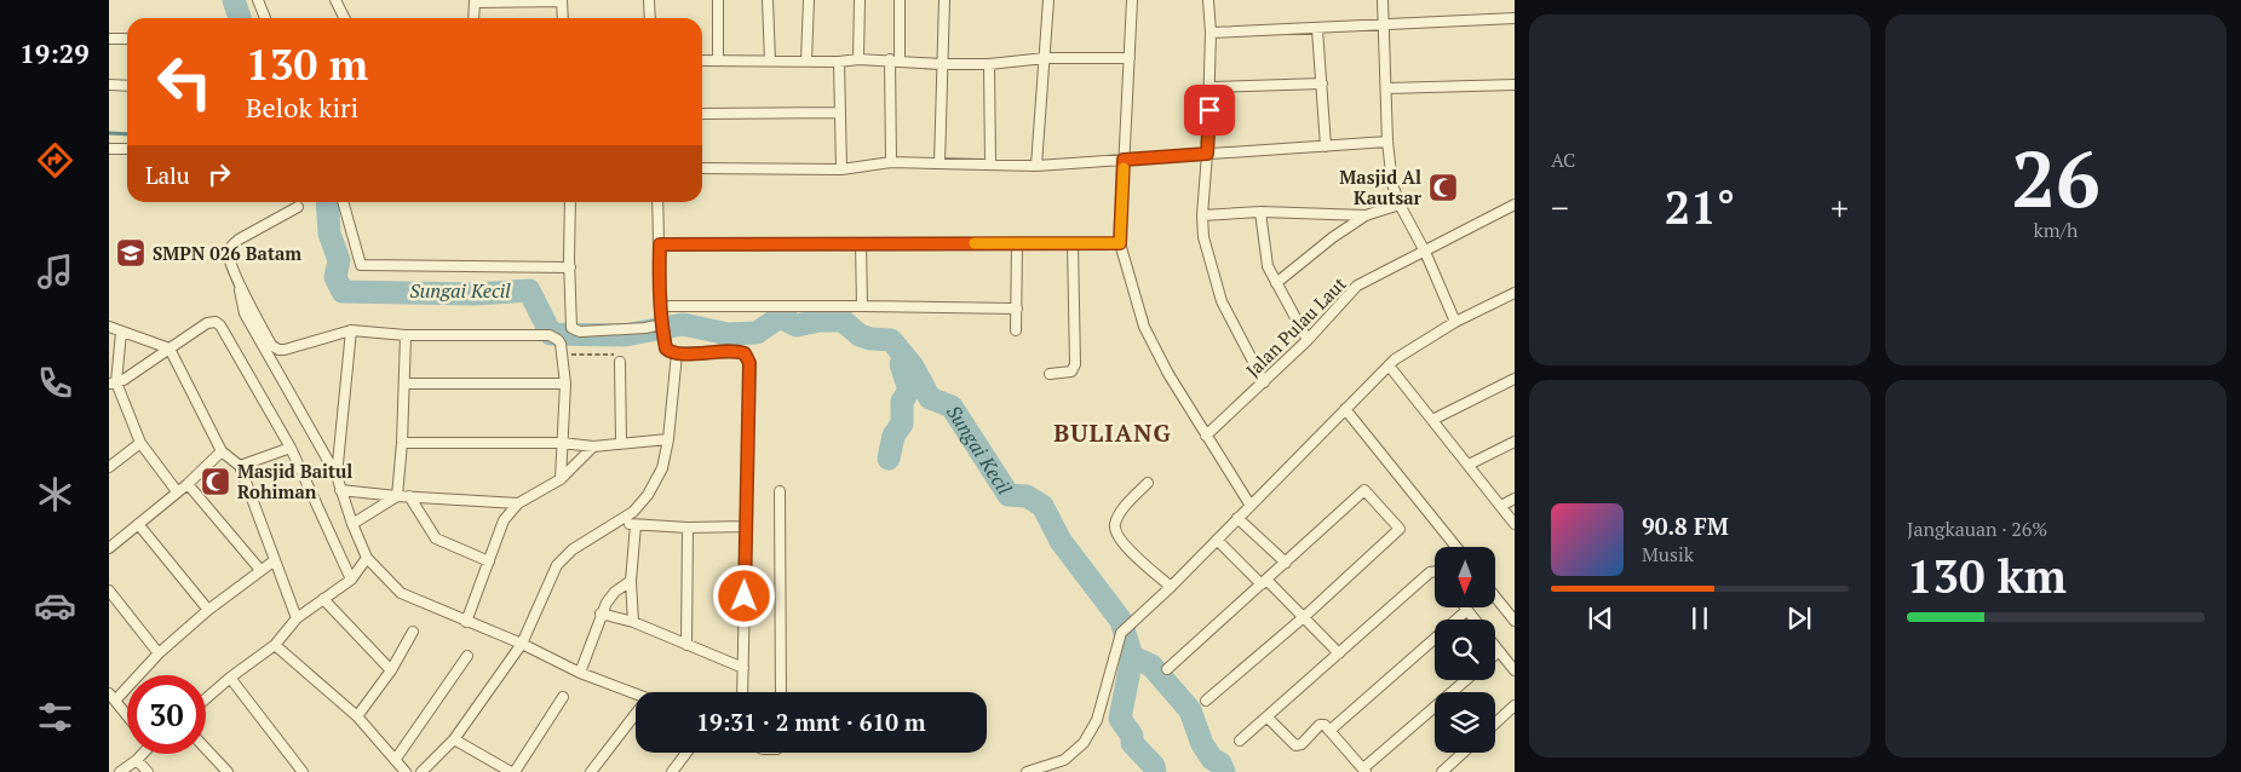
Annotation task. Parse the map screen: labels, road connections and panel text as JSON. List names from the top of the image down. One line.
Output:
{"streets":{"street":["Jalan Pulau Laut"]},"districts":["BULIANG"],"water":["Sungai Kecil"],"places":{"mosque":["Masjid Al Kautsar","Masjid Baitul Rohiman"],"school or university":["SMPN 026 Batam"]},"north":"bottom","page":{"tabs":"19:29","tile":["AC",["26","km/h"],["Jangkauan · 26%","130 km"]],"turn":["130 m","Belok kiri"],"then":"Lalu","heat":["−","21°","+"],"song":["90.8 FM","Musik"],"limit":"30","trip":"19:31 · 2 mnt · 610 m"}}
